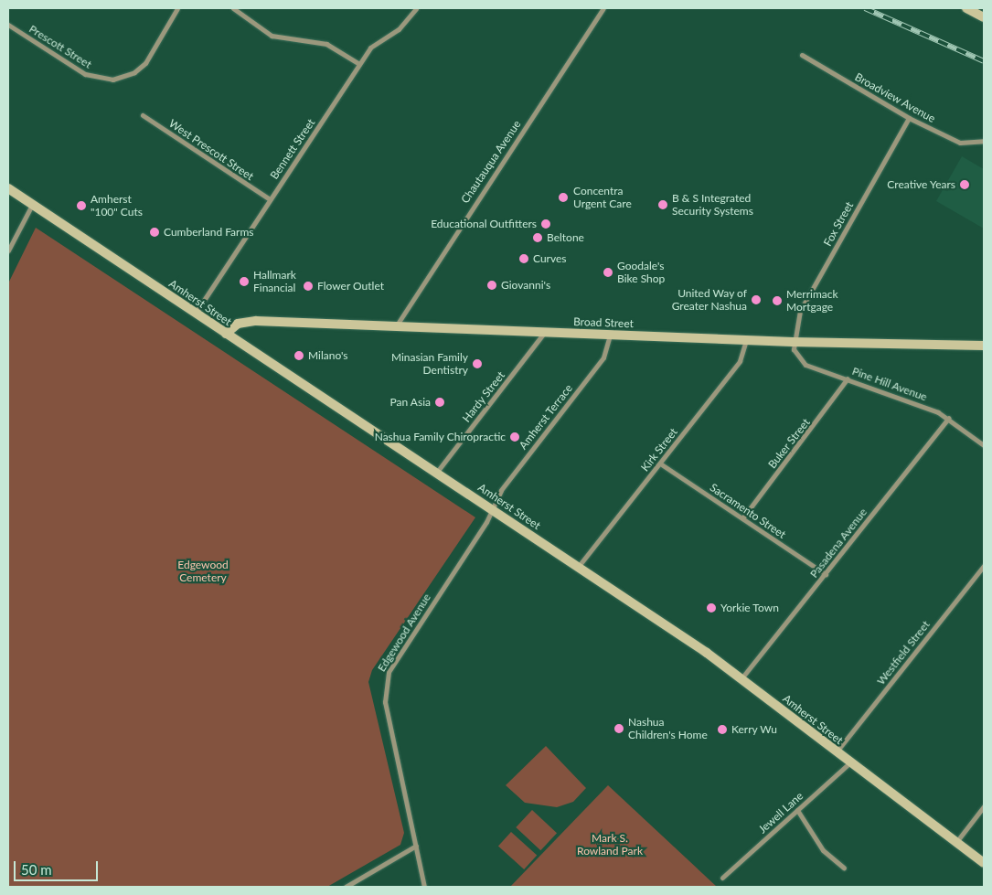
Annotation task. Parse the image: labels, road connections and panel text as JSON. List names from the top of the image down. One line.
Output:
{"streets":{"main road":["Amherst Street","Broad Street"],"street":["Prescott Street","Broadview Avenue","Bennett Street","West Prescott Street","Chautauqua Avenue","Fox Street","Pine Hill Avenue","Hardy Street","Amherst Terrace","Buker Street","Kirk Street","Sacramento Street","Pasadena Avenue","Edgewood Avenue","Westfield Street","Jewell Lane"]},"crossings":[["Broadview Avenue","Fox Street"],["Bennett Street","West Prescott Street"],["Bennett Street","Amherst Street"],["Chautauqua Avenue","Broad Street"],["Fox Street","Broad Street"],["Fox Street","Pine Hill Avenue"],["Amherst Street","Broad Street"],["Amherst Street","Hardy Street"],["Amherst Street","Amherst Terrace"],["Amherst Street","Kirk Street"],["Amherst Street","Pasadena Avenue"],["Amherst Street","Edgewood Avenue"],["Amherst Street","Westfield Street"],["Amherst Street","Jewell Lane"],["Broad Street","Pine Hill Avenue"],["Broad Street","Hardy Street"],["Broad Street","Amherst Terrace"],["Broad Street","Kirk Street"],["Pine Hill Avenue","Buker Street"],["Pine Hill Avenue","Pasadena Avenue"],["Amherst Terrace","Edgewood Avenue"],["Buker Street","Sacramento Street"],["Kirk Street","Sacramento Street"],["Sacramento Street","Pasadena Avenue"]],"parks":["Edgewood Cemetery","Mark S. Rowland Park"],"places":["Creative Years","Concentra Urgent Care","B & S Integrated Security Systems","Amherst \"100\" Cuts","Educational Outfitters","Cumberland Farms","Beltone","Curves","Goodale's Bike Shop","Hallmark Financial","Giovanni's","Flower Outlet","United Way of Greater Nashua","Merrimack Mortgage","Milano's","Minasian Family Dentistry","Pan Asia","Nashua Family Chiropractic","Yorkie Town","Nashua Children's Home","Kerry Wu"],"scale_bar":"50 m"}
